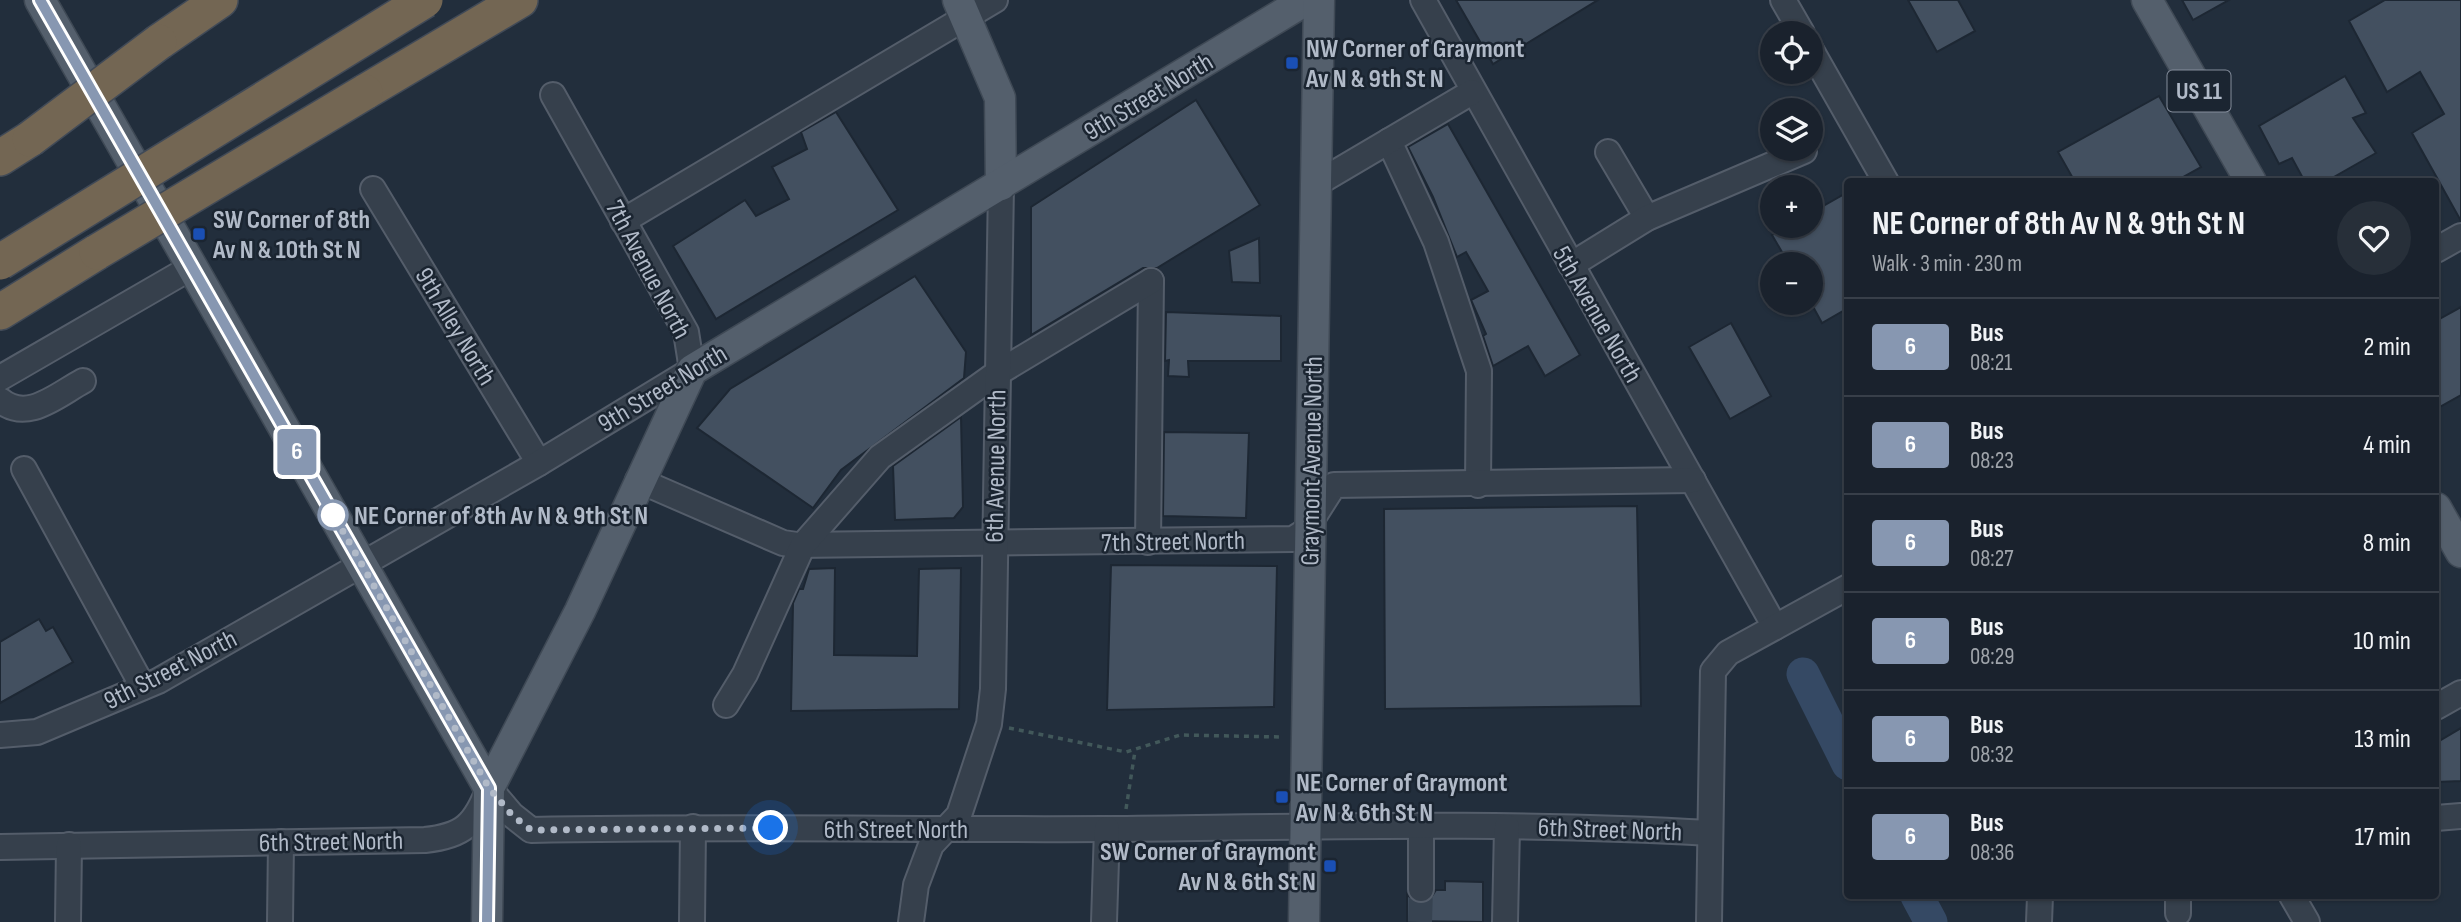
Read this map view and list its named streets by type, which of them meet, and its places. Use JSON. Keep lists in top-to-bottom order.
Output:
{
  "streets": {
    "main road": [
      "US 11",
      "9th Street North",
      "7th Avenue North",
      "Graymont Avenue North",
      "6th Avenue North"
    ],
    "street": [
      "5th Avenue North",
      "9th Alley North",
      "7th Street North",
      "6th Street North"
    ]
  },
  "crossings": [
    ["9th Street North", "7th Avenue North"],
    ["9th Street North", "9th Alley North"],
    ["9th Street North", "6th Avenue North"],
    ["7th Avenue North", "7th Street North"],
    ["7th Avenue North", "6th Street North"],
    ["5th Avenue North", "7th Street North"],
    ["Graymont Avenue North", "7th Street North"],
    ["Graymont Avenue North", "6th Street North"],
    ["6th Avenue North", "7th Street North"],
    ["6th Avenue North", "6th Street North"]
  ],
  "places": {
    "transit": [
      "NW Corner of Graymont Av N & 9th St N",
      "SW Corner of 8th Av N & 10th St N",
      "NE Corner of Graymont Av N & 6th St N",
      "SW Corner of Graymont Av N & 6th St N"
    ],
    "other": ["NE Corner of 8th Av N & 9th St N"]
  },
  "lines": ["bus line 6"],
  "page": {
    "on_map": "6",
    "map_buttons": ["+", "−"],
    "heading": ["NE Corner of 8th Av N & 9th St N", "Walk · 3 min · 230 m"],
    "list": [
      {
        "mark": "6",
        "name": "Bus",
        "note": "08:21",
        "value": "2 min"
      },
      {
        "mark": "6",
        "name": "Bus",
        "note": "08:23",
        "value": "4 min"
      },
      {
        "mark": "6",
        "name": "Bus",
        "note": "08:27",
        "value": "8 min"
      },
      {
        "mark": "6",
        "name": "Bus",
        "note": "08:29",
        "value": "10 min"
      },
      {
        "mark": "6",
        "name": "Bus",
        "note": "08:32",
        "value": "13 min"
      },
      {
        "mark": "6",
        "name": "Bus",
        "note": "08:36",
        "value": "17 min"
      }
    ]
  }
}
